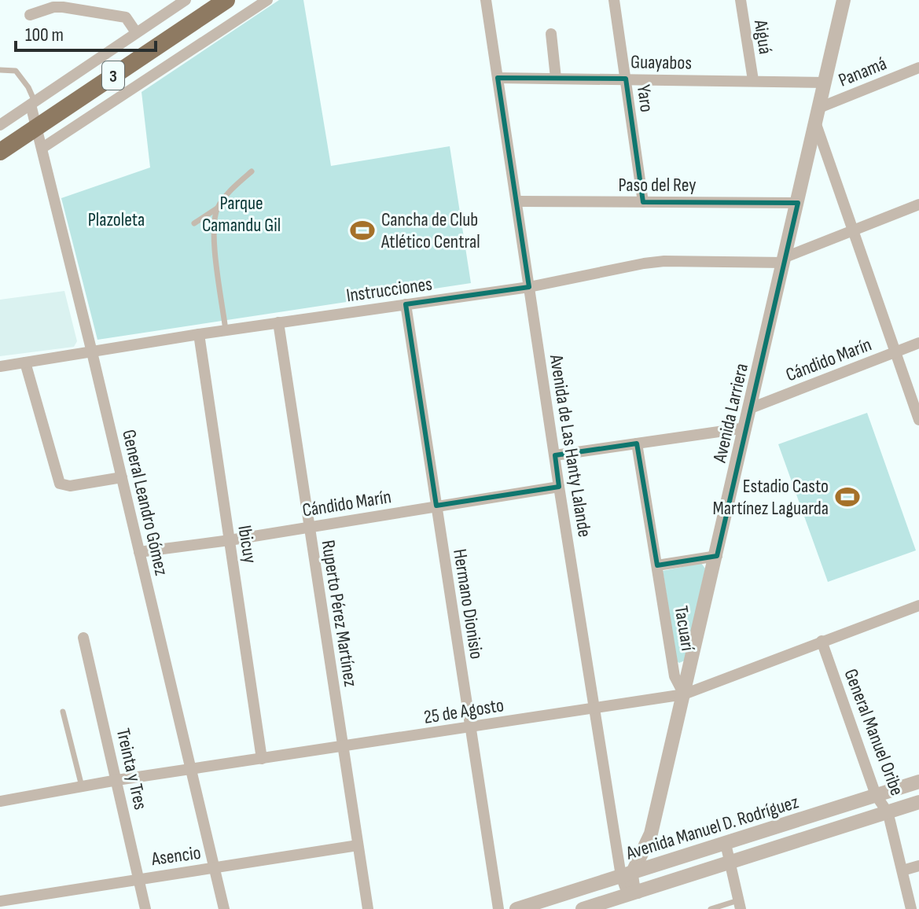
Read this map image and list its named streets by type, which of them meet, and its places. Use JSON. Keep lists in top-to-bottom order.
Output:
{
  "streets": {
    "highway": ["3"],
    "street": [
      "Aiguá",
      "Guayabos",
      "Panamá",
      "Yaro",
      "Paso del Rey",
      "Instrucciones",
      "Cándido Marín",
      "Avenida Larriera",
      "Avenida de Las Hanty Lalande",
      "General Leandro Gómez",
      "Ibicuy",
      "Hermano Dionisio",
      "Ruperto Pérez Martínez",
      "Tacuarí",
      "25 de Agosto",
      "General Manuel Oribe",
      "Treinta y Tres",
      "Avenida Manuel D. Rodríguez",
      "Asencio"
    ]
  },
  "crossings": [
    ["Aiguá", "Guayabos"],
    ["Guayabos", "Yaro"],
    ["Guayabos", "Avenida Larriera"],
    ["Guayabos", "Avenida de Las Hanty Lalande"],
    ["Panamá", "Avenida Larriera"],
    ["3", "General Leandro Gómez"],
    ["Yaro", "Paso del Rey"],
    ["Paso del Rey", "Avenida Larriera"],
    ["Paso del Rey", "Avenida de Las Hanty Lalande"],
    ["Instrucciones", "Avenida Larriera"],
    ["Instrucciones", "Avenida de Las Hanty Lalande"],
    ["Instrucciones", "General Leandro Gómez"],
    ["Instrucciones", "Ibicuy"],
    ["Instrucciones", "Hermano Dionisio"],
    ["Instrucciones", "Ruperto Pérez Martínez"],
    ["Cándido Marín", "Avenida Larriera"],
    ["Cándido Marín", "Avenida de Las Hanty Lalande"],
    ["Cándido Marín", "General Leandro Gómez"],
    ["Cándido Marín", "Ibicuy"],
    ["Cándido Marín", "Hermano Dionisio"],
    ["Cándido Marín", "Ruperto Pérez Martínez"],
    ["Avenida Larriera", "Avenida de Las Hanty Lalande"],
    ["Avenida Larriera", "Tacuarí"],
    ["Avenida Larriera", "25 de Agosto"],
    ["Avenida Larriera", "Avenida Manuel D. Rodríguez"],
    ["Avenida de Las Hanty Lalande", "25 de Agosto"],
    ["Avenida de Las Hanty Lalande", "Avenida Manuel D. Rodríguez"],
    ["General Leandro Gómez", "25 de Agosto"],
    ["General Leandro Gómez", "Asencio"],
    ["Ibicuy", "25 de Agosto"],
    ["Hermano Dionisio", "25 de Agosto"],
    ["Ruperto Pérez Martínez", "25 de Agosto"],
    ["Ruperto Pérez Martínez", "Asencio"],
    ["Tacuarí", "25 de Agosto"],
    ["25 de Agosto", "General Manuel Oribe"],
    ["25 de Agosto", "Treinta y Tres"],
    ["General Manuel Oribe", "Avenida Manuel D. Rodríguez"],
    ["Treinta y Tres", "Asencio"]
  ],
  "parks": ["Parque Camandu Gil", "Plazoleta"],
  "places": {
    "sports": ["Cancha de Club Atlético Central", "Estadio Casto Martínez Laguarda"]
  },
  "scale_bar": "100 m"
}
